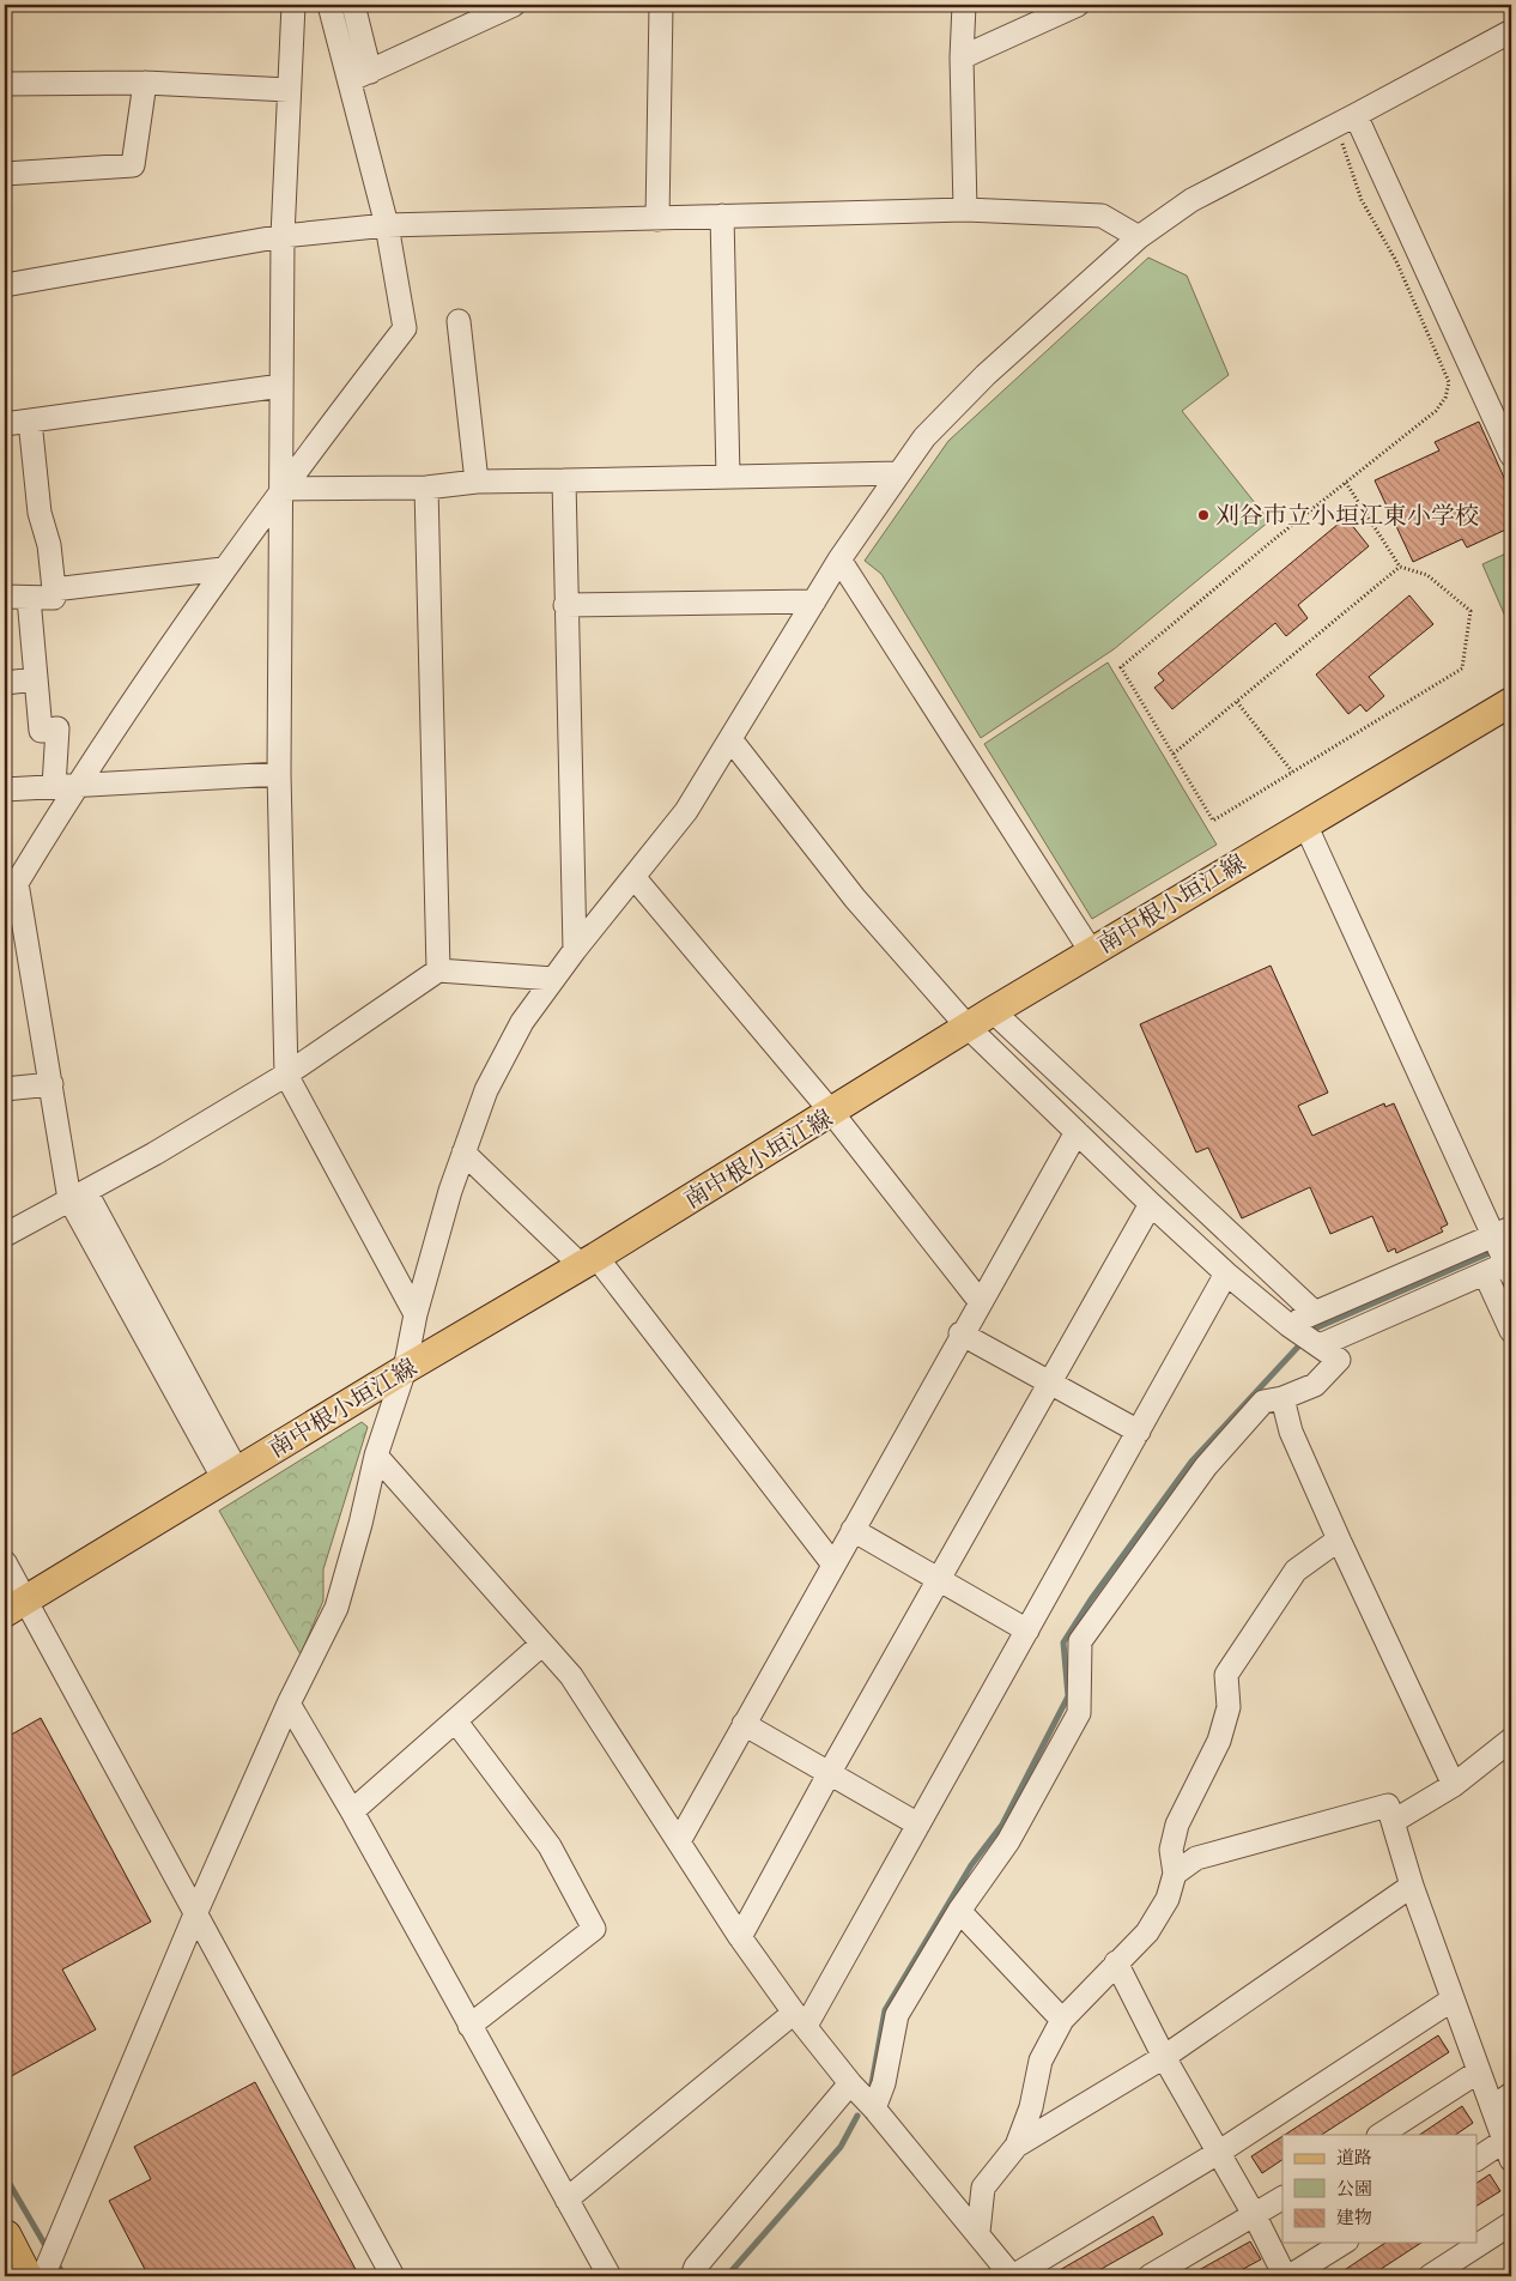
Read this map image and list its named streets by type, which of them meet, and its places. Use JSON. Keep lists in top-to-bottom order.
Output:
{
  "streets": {
    "main road": ["南中根小垣江線"]
  },
  "places": ["刈谷市立小垣江東小学校"],
  "legend": ["道路", "公園", "建物"]
}
